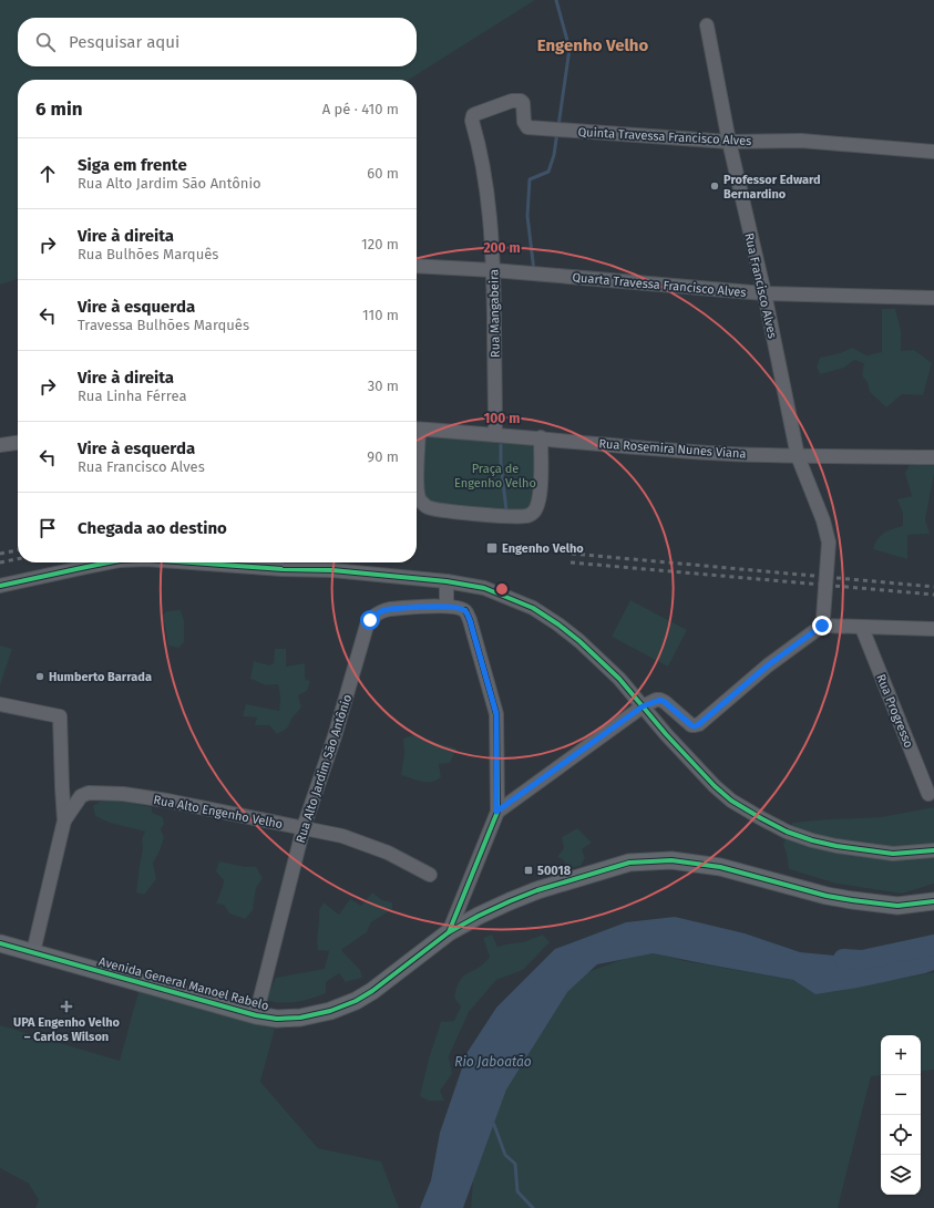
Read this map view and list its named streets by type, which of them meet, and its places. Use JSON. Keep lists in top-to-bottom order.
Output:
{
  "streets": {
    "main road": ["Avenida General Manoel Rabelo"],
    "street": [
      "Quinta Travessa Francisco Alves",
      "Quarta Travessa Francisco Alves",
      "Rua Francisco Alves",
      "Rua Mangabeira",
      "Rua Rosemira Nunes Viana",
      "Rua Progresso",
      "Rua Alto Jardim São Antônio",
      "Rua Alto Engenho Velho"
    ]
  },
  "crossings": [
    ["Quinta Travessa Francisco Alves", "Rua Francisco Alves"],
    ["Quinta Travessa Francisco Alves", "Rua Mangabeira"],
    ["Quarta Travessa Francisco Alves", "Rua Francisco Alves"],
    ["Quarta Travessa Francisco Alves", "Rua Mangabeira"],
    ["Rua Francisco Alves", "Rua Rosemira Nunes Viana"],
    ["Rua Mangabeira", "Rua Rosemira Nunes Viana"],
    ["Rua Alto Jardim São Antônio", "Rua Alto Engenho Velho"],
    ["Rua Alto Jardim São Antônio", "Avenida General Manoel Rabelo"]
  ],
  "districts": ["Engenho Velho"],
  "water": ["Rio Jaboatão"],
  "parks": ["Praça de Engenho Velho"],
  "places": {
    "other": ["Professor Edward Bernardino", "Humberto Barrada"],
    "transit": ["Engenho Velho", "50018"],
    "health": ["UPA Engenho Velho – Carlos Wilson"]
  },
  "page": {
    "search": "Pesquisar aqui",
    "heading": ["6 min", "A pé · 410 m"],
    "list": [
      ["Siga em frente", "Rua Alto Jardim São Antônio", "60 m"],
      ["Vire à direita", "Rua Bulhões Marquês", "120 m"],
      ["Vire à esquerda", "Travessa Bulhões Marquês", "110 m"],
      ["Vire à direita", "Rua Linha Férrea", "30 m"],
      ["Vire à esquerda", "Rua Francisco Alves", "90 m"],
      "Chegada ao destino"
    ],
    "map_buttons": ["+", "−"]
  },
  "rings": ["200 m", "100 m"]
}
